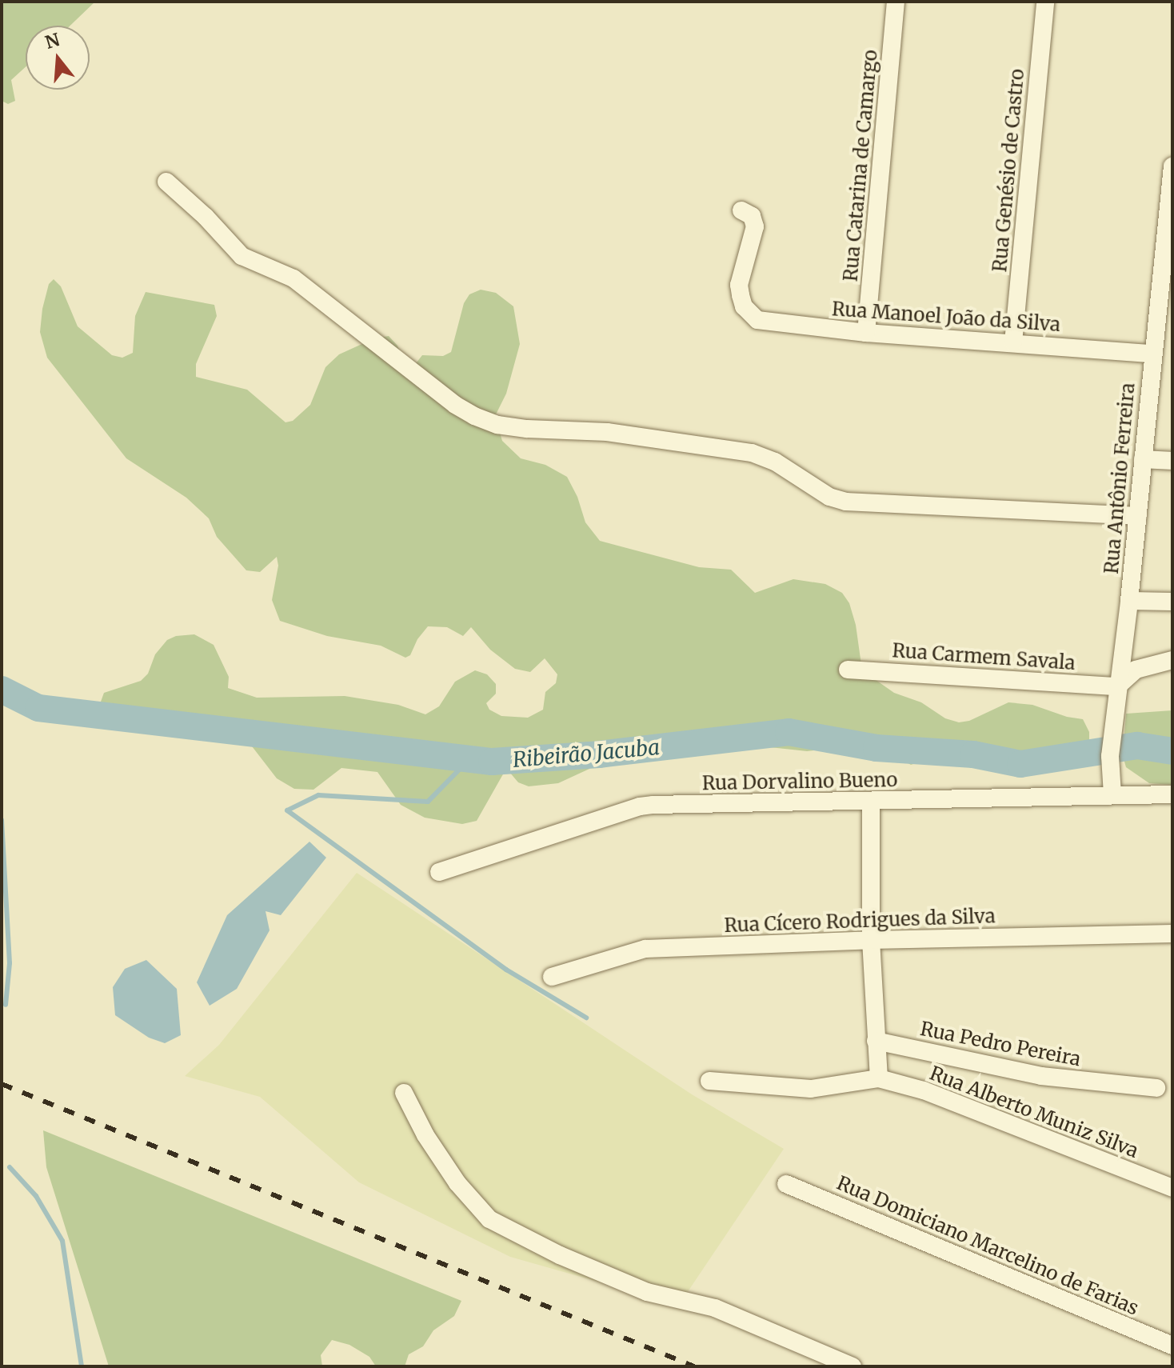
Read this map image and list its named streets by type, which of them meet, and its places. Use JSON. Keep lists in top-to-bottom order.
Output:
{
  "streets": {
    "street": [
      "Rua Catarina de Camargo",
      "Rua Genésio de Castro",
      "Rua Manoel João da Silva",
      "Rua Antônio Ferreira",
      "Rua Carmem Savala",
      "Rua Dorvalino Bueno",
      "Rua Cícero Rodrigues da Silva",
      "Rua Pedro Pereira",
      "Rua Alberto Muniz Silva",
      "Rua Domiciano Marcelino de Farias"
    ]
  },
  "crossings": [
    ["Rua Catarina de Camargo", "Rua Manoel João da Silva"],
    ["Rua Genésio de Castro", "Rua Manoel João da Silva"],
    ["Rua Manoel João da Silva", "Rua Antônio Ferreira"],
    ["Rua Antônio Ferreira", "Rua Carmem Savala"],
    ["Rua Antônio Ferreira", "Rua Dorvalino Bueno"]
  ],
  "water": ["Ribeirão Jacuba"],
  "north": "top"
}
